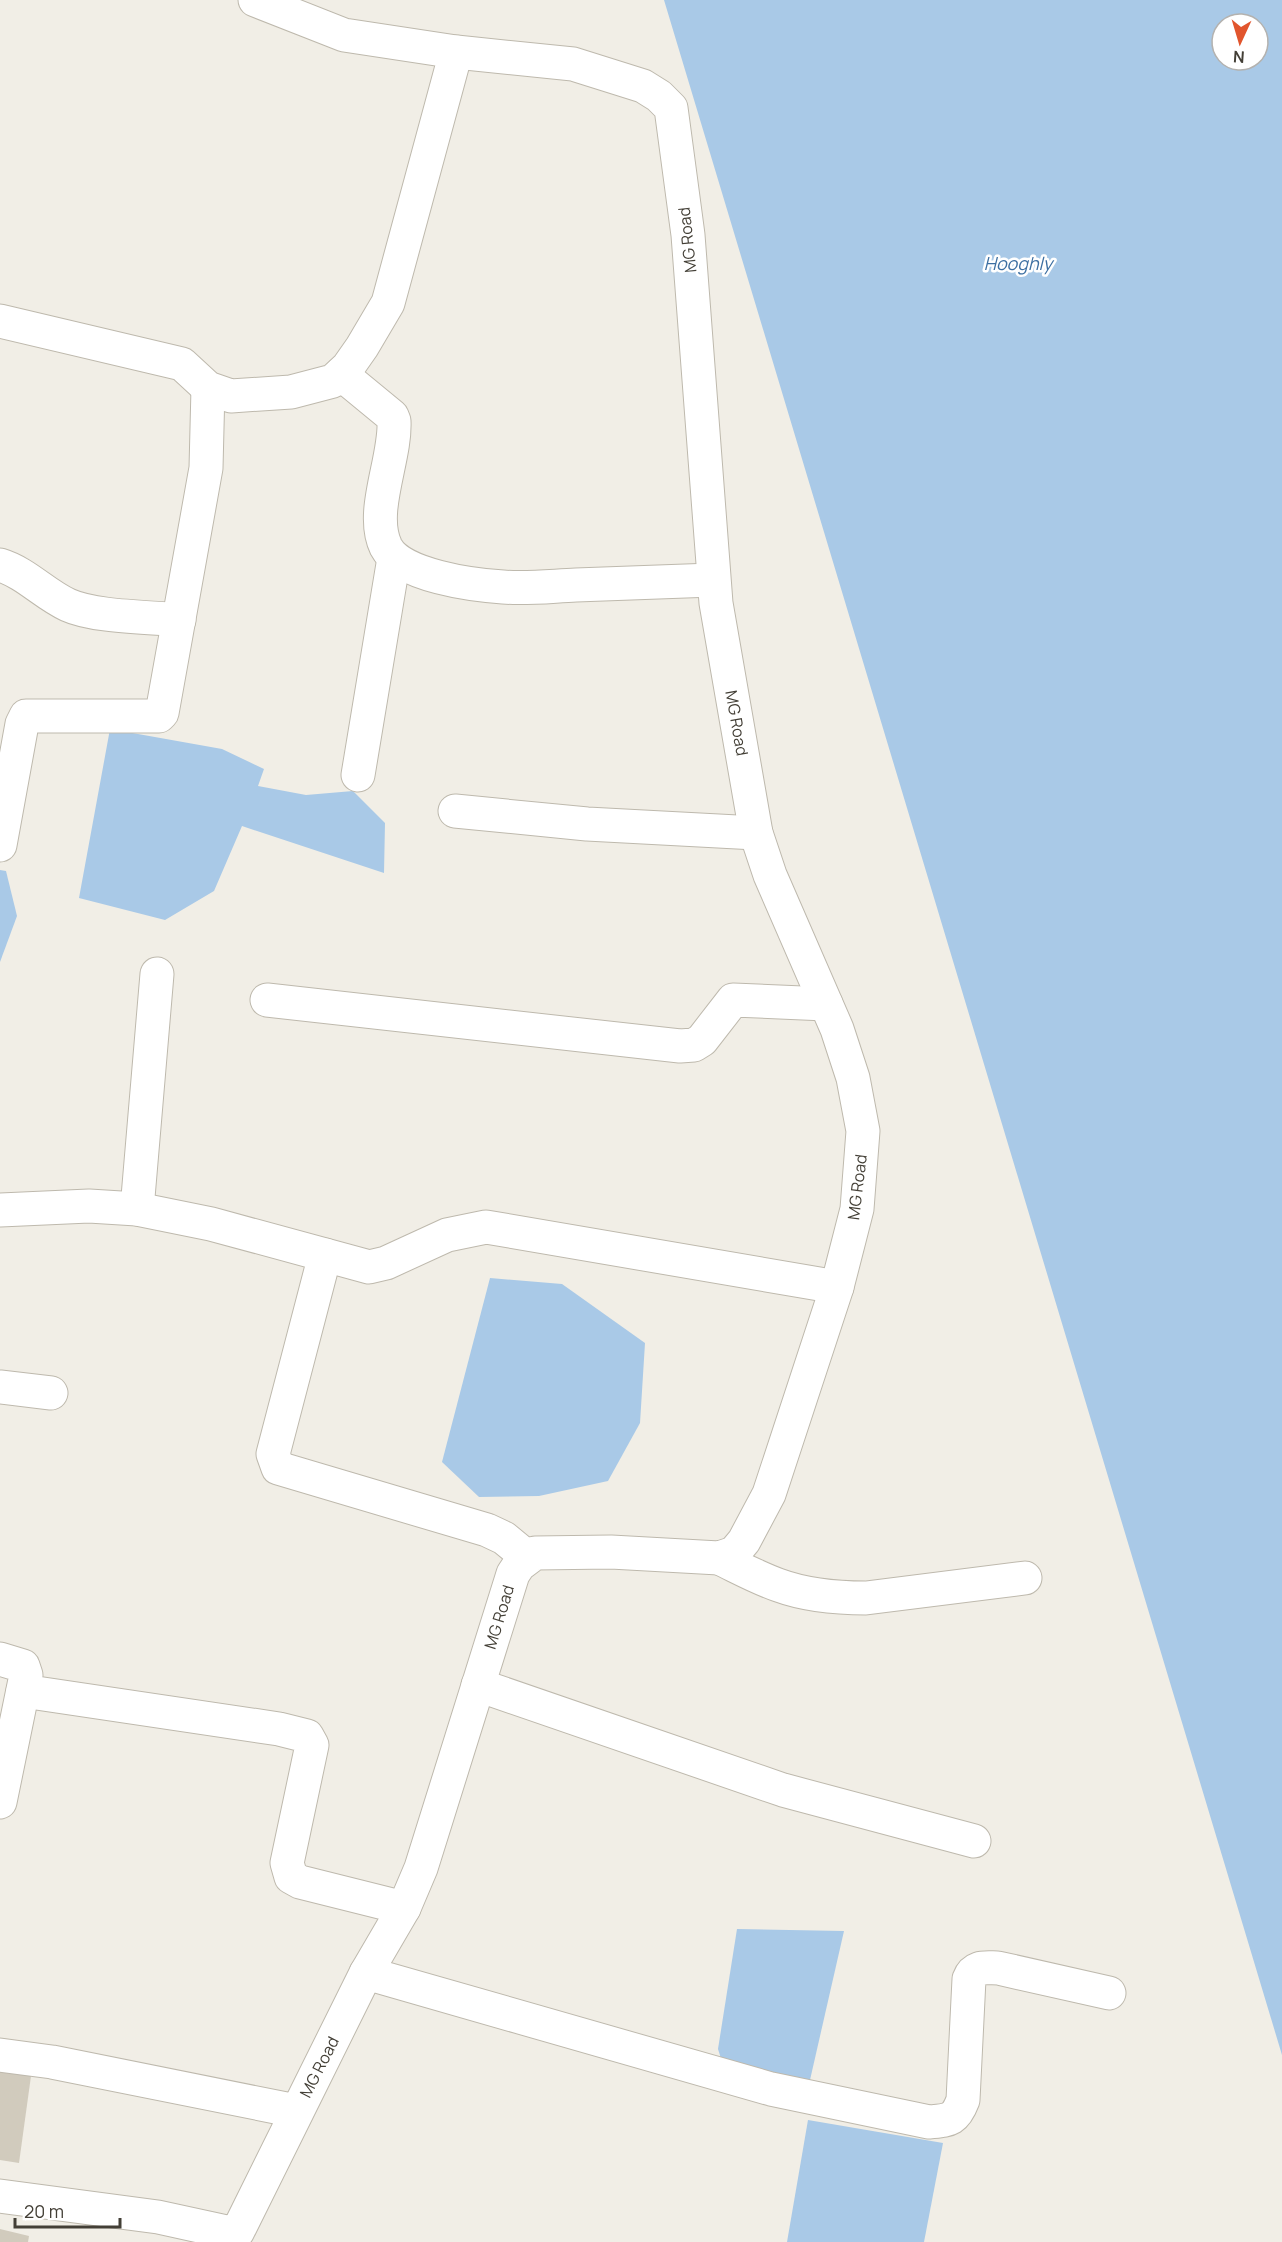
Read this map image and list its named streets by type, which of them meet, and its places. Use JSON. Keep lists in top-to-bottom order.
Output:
{
  "streets": {
    "street": ["MG Road"]
  },
  "water": ["Hooghly"],
  "scale_bar": "20 m",
  "north": "bottom"
}
